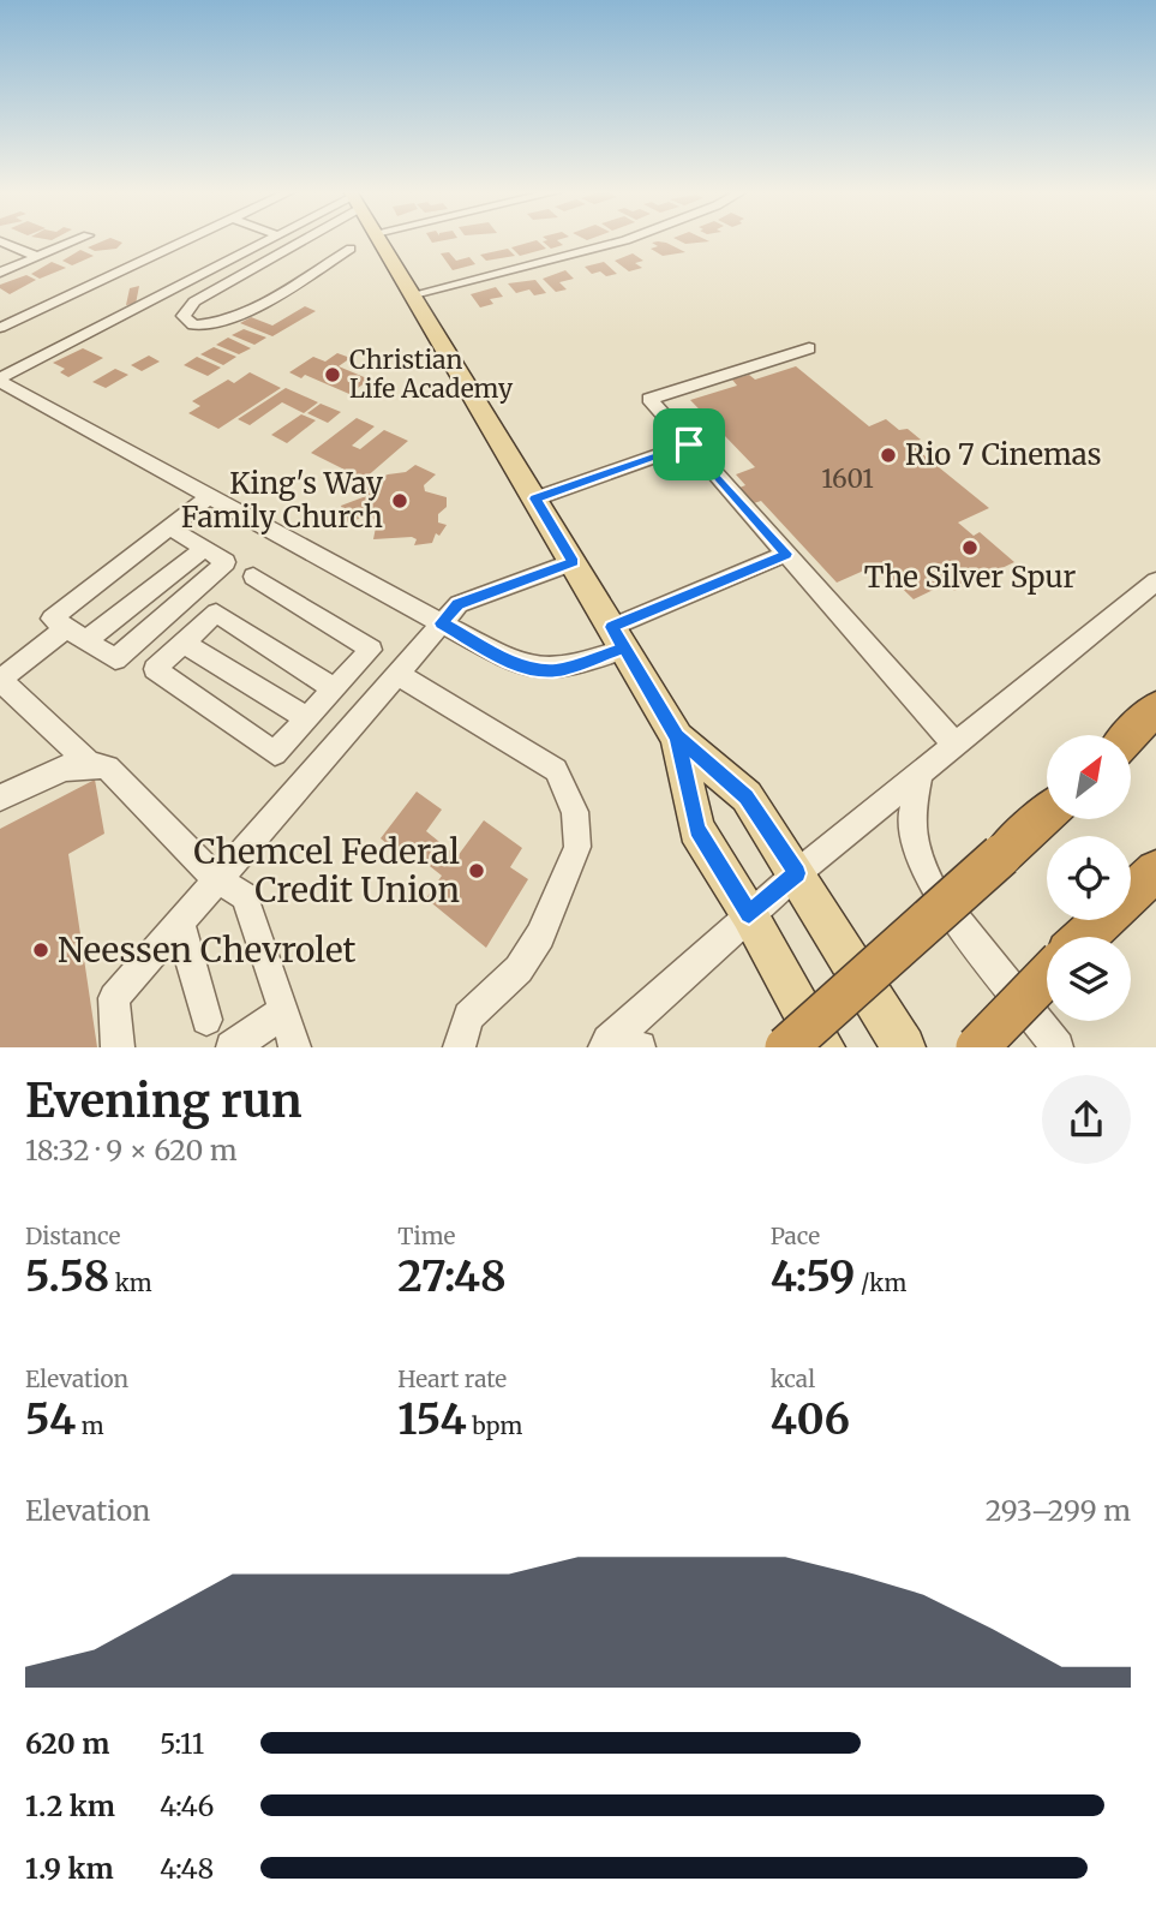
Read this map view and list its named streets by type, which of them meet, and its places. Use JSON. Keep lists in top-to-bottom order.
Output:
{
  "places": [
    "Christian Life Academy",
    "Rio 7 Cinemas",
    "King's Way Family Church",
    "The Silver Spur",
    "Chemcel Federal Credit Union",
    "Neessen Chevrolet"
  ],
  "house_numbers": ["1601"],
  "north": "top right",
  "page": {
    "heading": ["Evening run", "18:32 · 9 × 620 m"],
    "stats": [
      ["Distance", "5.58 km"],
      ["Time", "27:48"],
      ["Pace", "4:59 /km"],
      ["Elevation", "54 m"],
      ["Heart rate", "154 bpm"],
      ["kcal", "406"]
    ],
    "chart": ["Elevation", "293–299 m"],
    "list": [
      {
        "name": "620 m",
        "note": "5:11"
      },
      {
        "name": "1.2 km",
        "note": "4:46"
      },
      {
        "name": "1.9 km",
        "note": "4:48"
      }
    ]
  }
}
